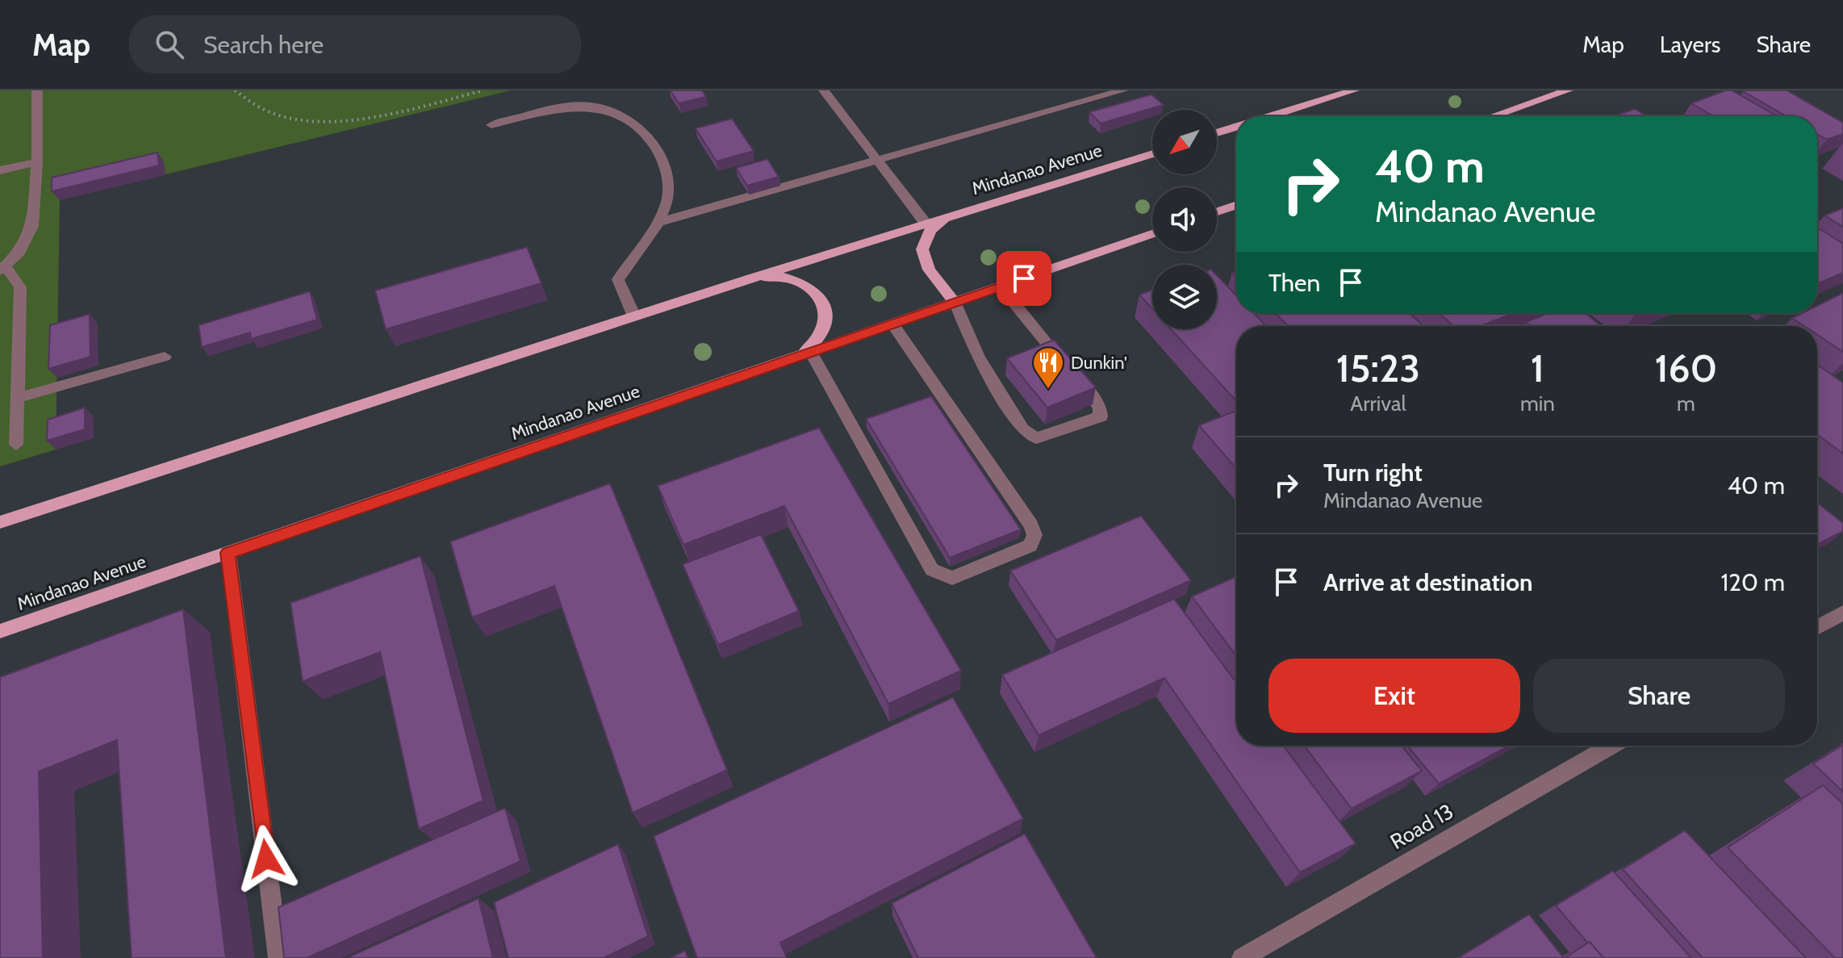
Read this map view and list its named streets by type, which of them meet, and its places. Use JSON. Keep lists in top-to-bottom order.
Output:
{
  "streets": {
    "main road": ["Mindanao Avenue"],
    "street": ["Road 13"]
  },
  "places": {
    "restaurant": ["Dunkin'"]
  },
  "north": "bottom left",
  "page": {
    "header": "Map",
    "search": "Search here",
    "nav": ["Map", "Layers", "Share"],
    "turn": ["40 m", "Mindanao Avenue"],
    "then": "Then",
    "eta": [
      "15:23",
      "Arrival",
      "1",
      "min",
      "160",
      "m"
    ],
    "list": [
      {
        "name": "Turn right",
        "note": "Mindanao Avenue",
        "value": "40 m"
      },
      {
        "name": "Arrive at destination",
        "value": "120 m"
      }
    ],
    "buttons": ["Exit", "Share"]
  }
}
